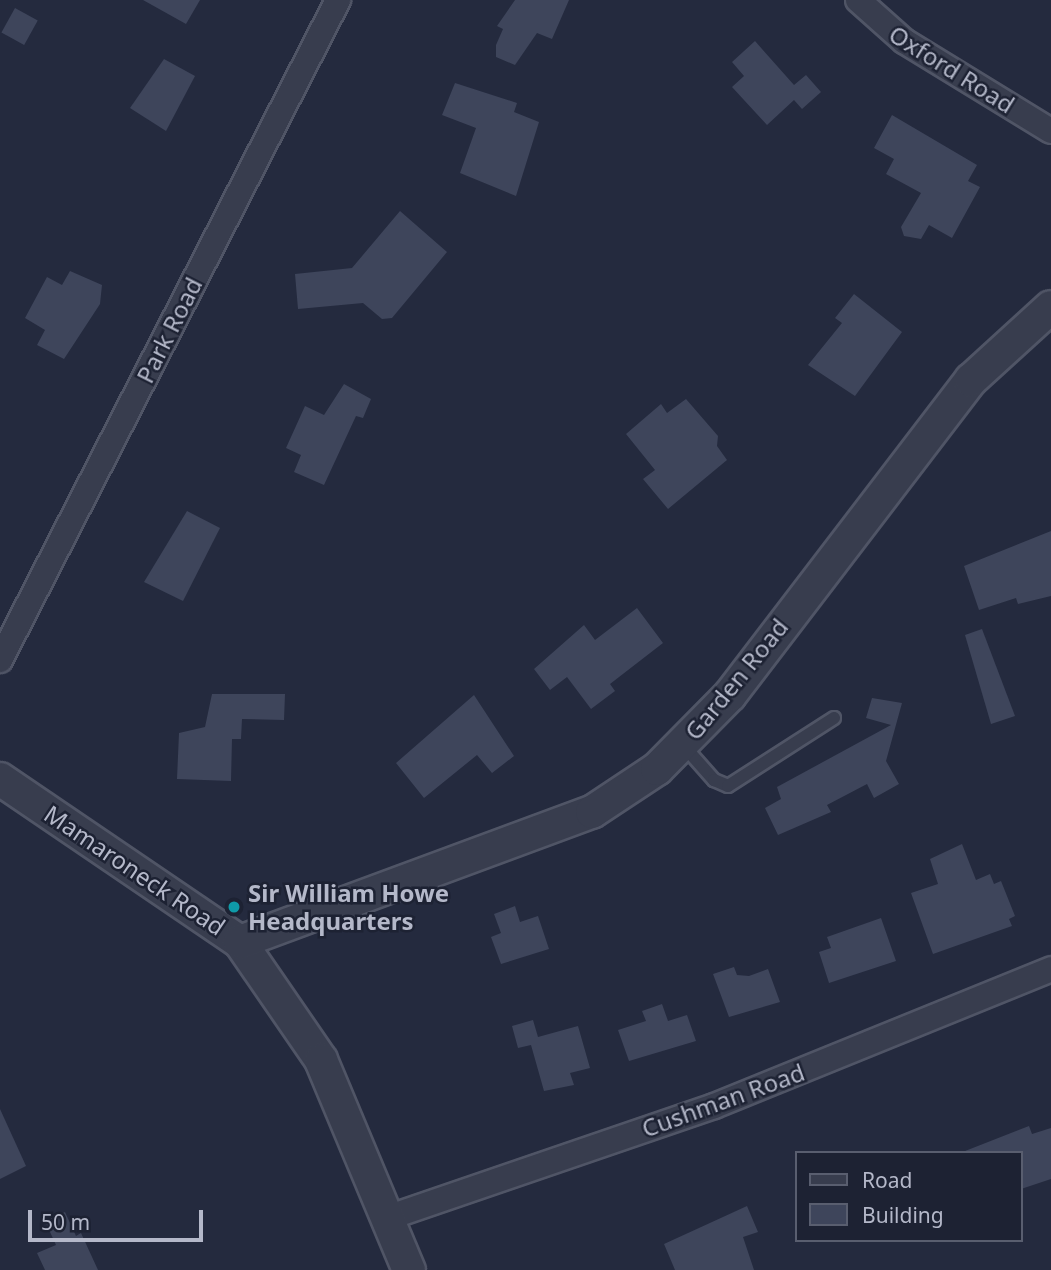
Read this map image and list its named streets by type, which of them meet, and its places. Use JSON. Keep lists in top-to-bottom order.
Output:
{
  "streets": {
    "street": [
      "Oxford Road",
      "Park Road",
      "Garden Road",
      "Mamaroneck Road",
      "Cushman Road"
    ]
  },
  "crossings": [
    ["Garden Road", "Mamaroneck Road"],
    ["Mamaroneck Road", "Cushman Road"]
  ],
  "places": ["Sir William Howe Headquarters"],
  "legend": ["Road", "Building"],
  "scale_bar": "50 m"
}
